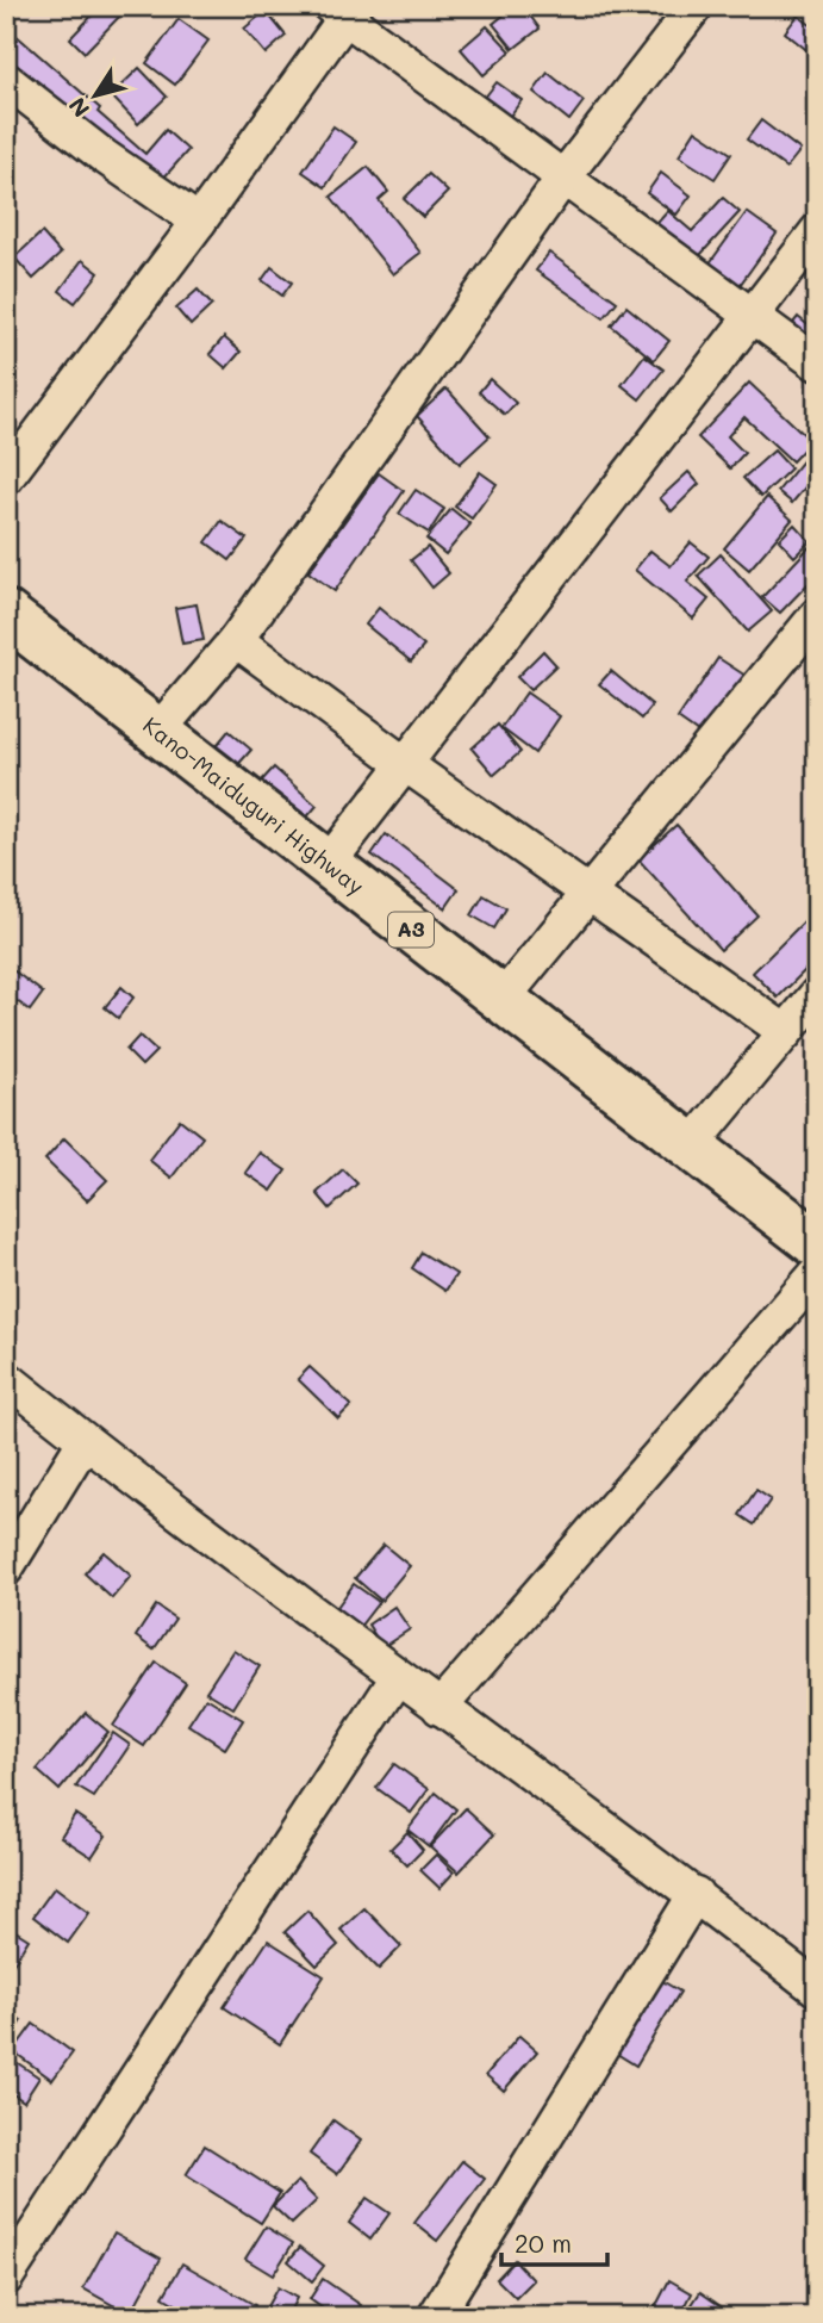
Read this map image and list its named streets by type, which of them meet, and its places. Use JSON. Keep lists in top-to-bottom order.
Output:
{
  "streets": {
    "highway": ["Kano-Maiduguri Highway", "A3"]
  },
  "scale_bar": "20 m",
  "north": "bottom left"
}
